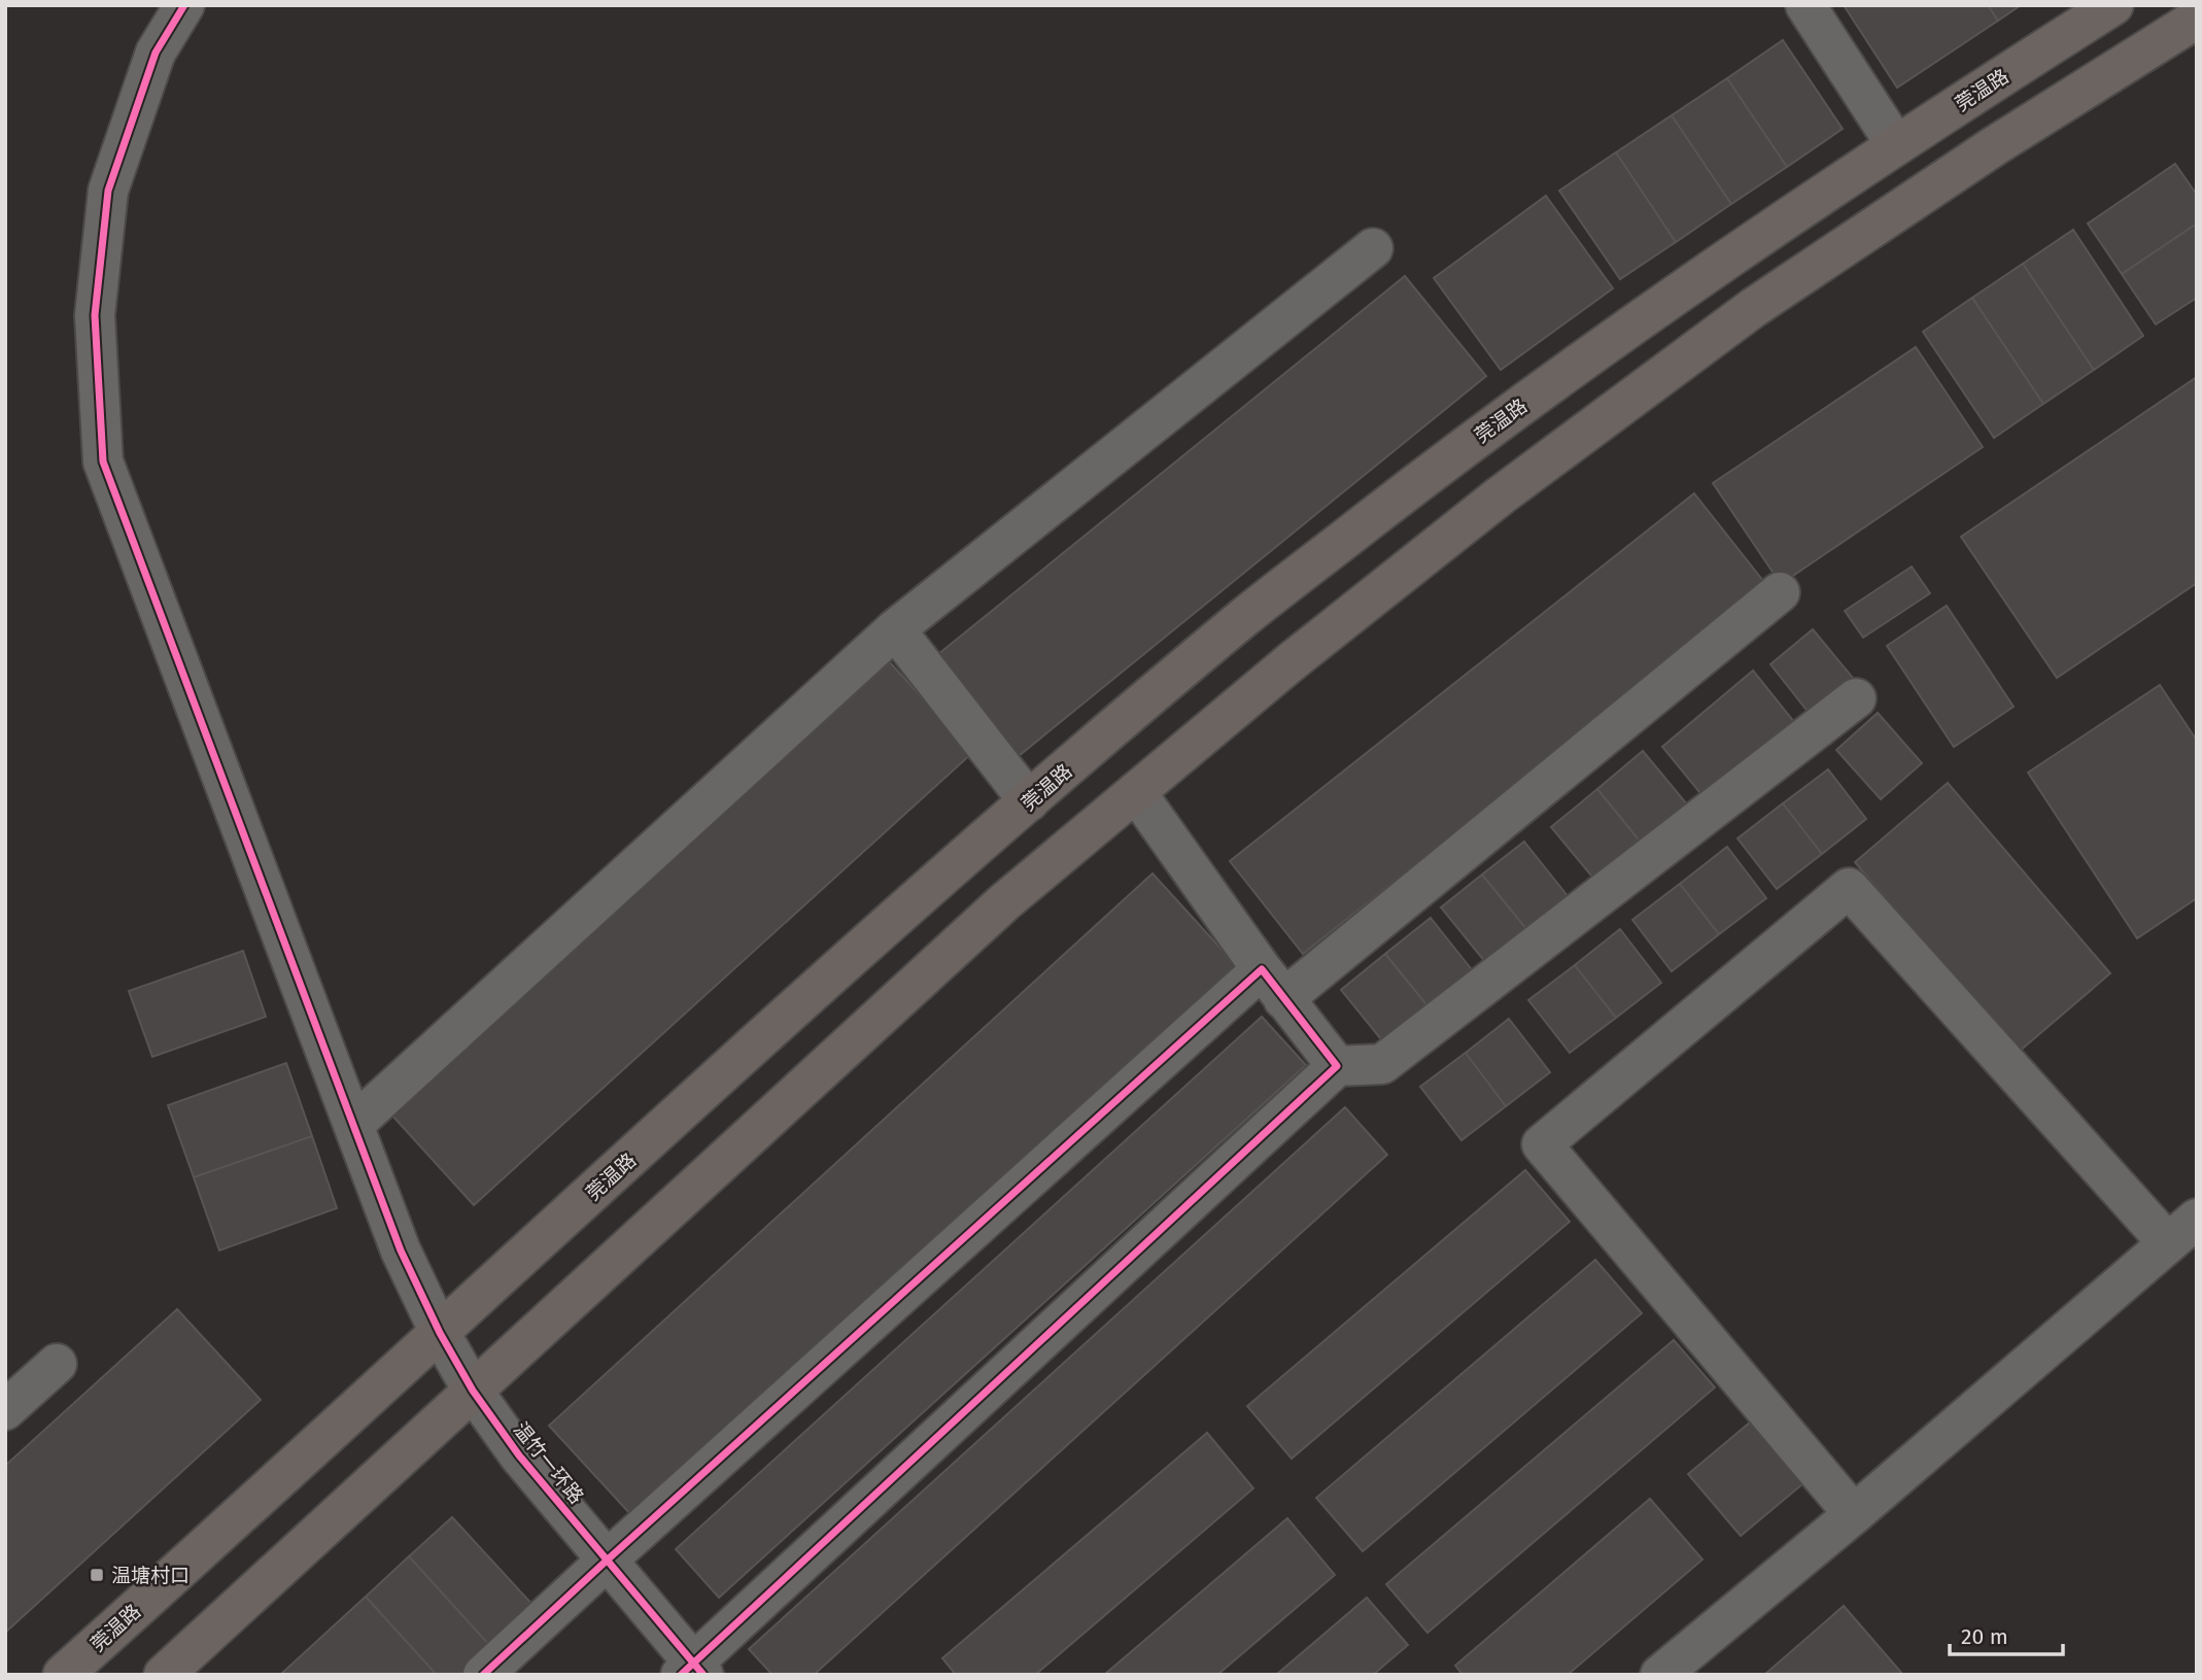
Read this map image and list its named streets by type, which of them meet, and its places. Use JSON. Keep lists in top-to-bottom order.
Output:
{
  "streets": {
    "main road": ["莞温路"],
    "street": ["温竹一环路"]
  },
  "crossings": [
    ["莞温路", "温竹一环路"]
  ],
  "places": {
    "transit": ["温塘村口"]
  },
  "scale_bar": "20 m"
}
